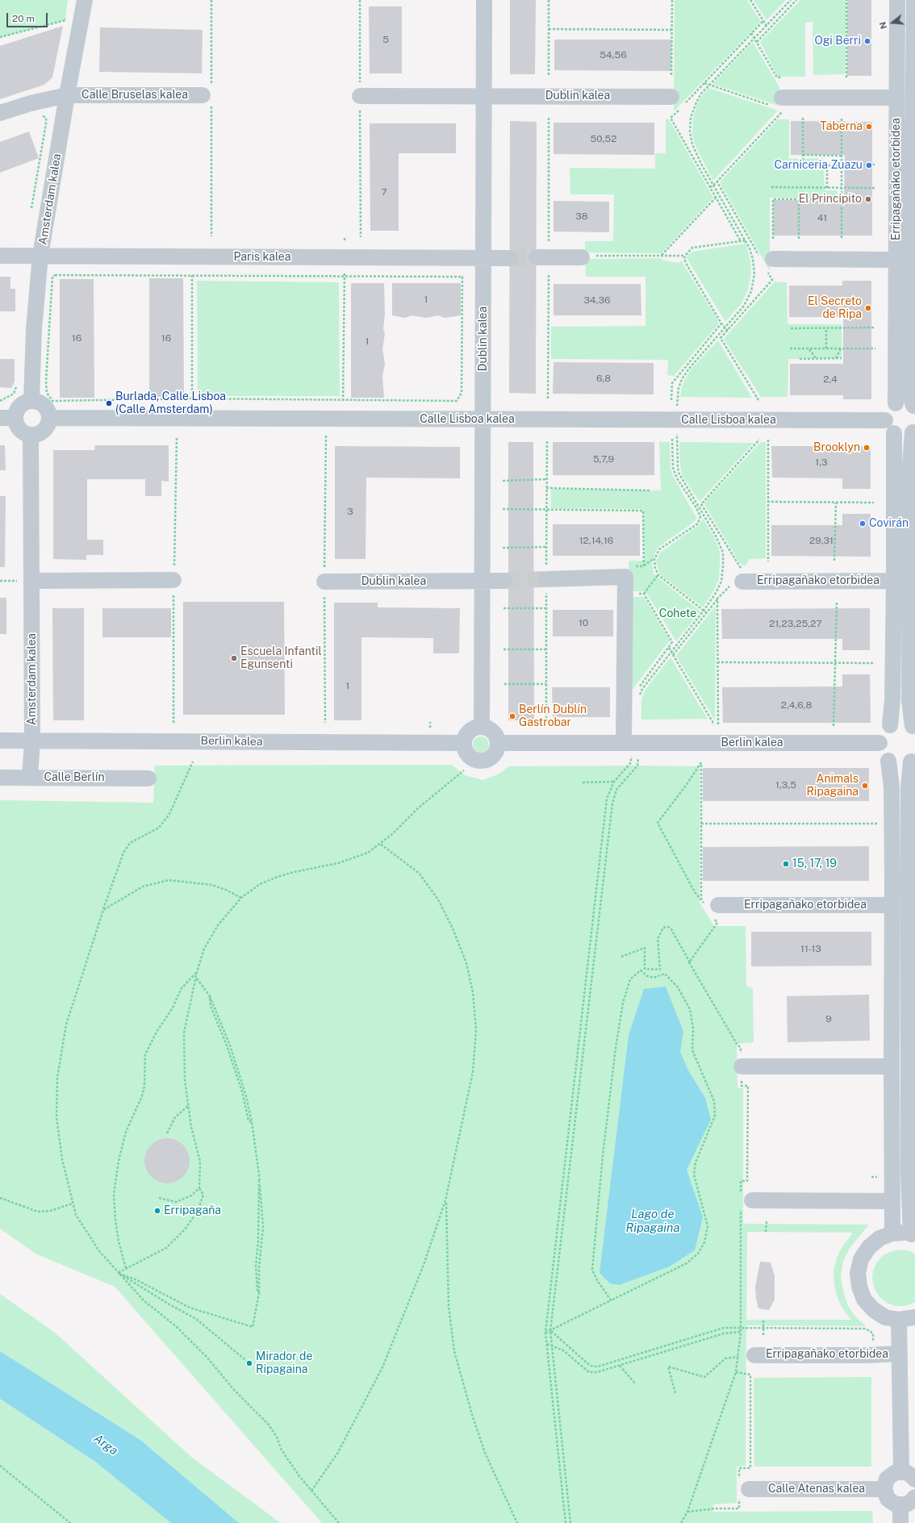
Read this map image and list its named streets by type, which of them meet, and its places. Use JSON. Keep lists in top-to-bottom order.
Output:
{
  "streets": {
    "street": [
      "Calle Bruselas kalea",
      "Dublin kalea",
      "Erripagañako etorbidea",
      "Amsterdam kalea",
      "Paris kalea",
      "Calle Lisboa kalea",
      "Berlin kalea",
      "Calle Berlín",
      "Calle Atenas kalea"
    ]
  },
  "crossings": [
    ["Calle Bruselas kalea", "Amsterdam kalea"],
    ["Dublin kalea", "Paris kalea"],
    ["Dublin kalea", "Calle Lisboa kalea"],
    ["Dublin kalea", "Berlin kalea"],
    ["Erripagañako etorbidea", "Calle Lisboa kalea"],
    ["Amsterdam kalea", "Paris kalea"],
    ["Amsterdam kalea", "Calle Lisboa kalea"],
    ["Amsterdam kalea", "Berlin kalea"],
    ["Amsterdam kalea", "Calle Berlín"]
  ],
  "water": ["Lago de Ripagaina", "Arga"],
  "parks": ["Cohete"],
  "places": [
    "Ogi Berri",
    "Taberna",
    "Carniceria Zuazu",
    "El Principito",
    "El Secreto de Ripa",
    "Burlada, Calle Lisboa (Calle Amsterdam)",
    "Brooklyn",
    "Covirán",
    "Escuela Infantil Egunsenti",
    "Berlín Dublín Gastrobar",
    "Animals Ripagaina",
    "15, 17, 19",
    "Erripagaña",
    "Mirador de Ripagaina"
  ],
  "house_numbers": [
    "5",
    "54,56",
    "50,52",
    "7",
    "38",
    "41",
    "1",
    "34,36",
    "16",
    "16",
    "1",
    "6,8",
    "2,4",
    "5,7,9",
    "1,3",
    "3",
    "12,14,16",
    "29,31",
    "10",
    "21,23,25,27",
    "1",
    "2,4,6,8",
    "1,3,5",
    "11-13",
    "9"
  ],
  "scale_bar": "20 m",
  "north": "left"
}
